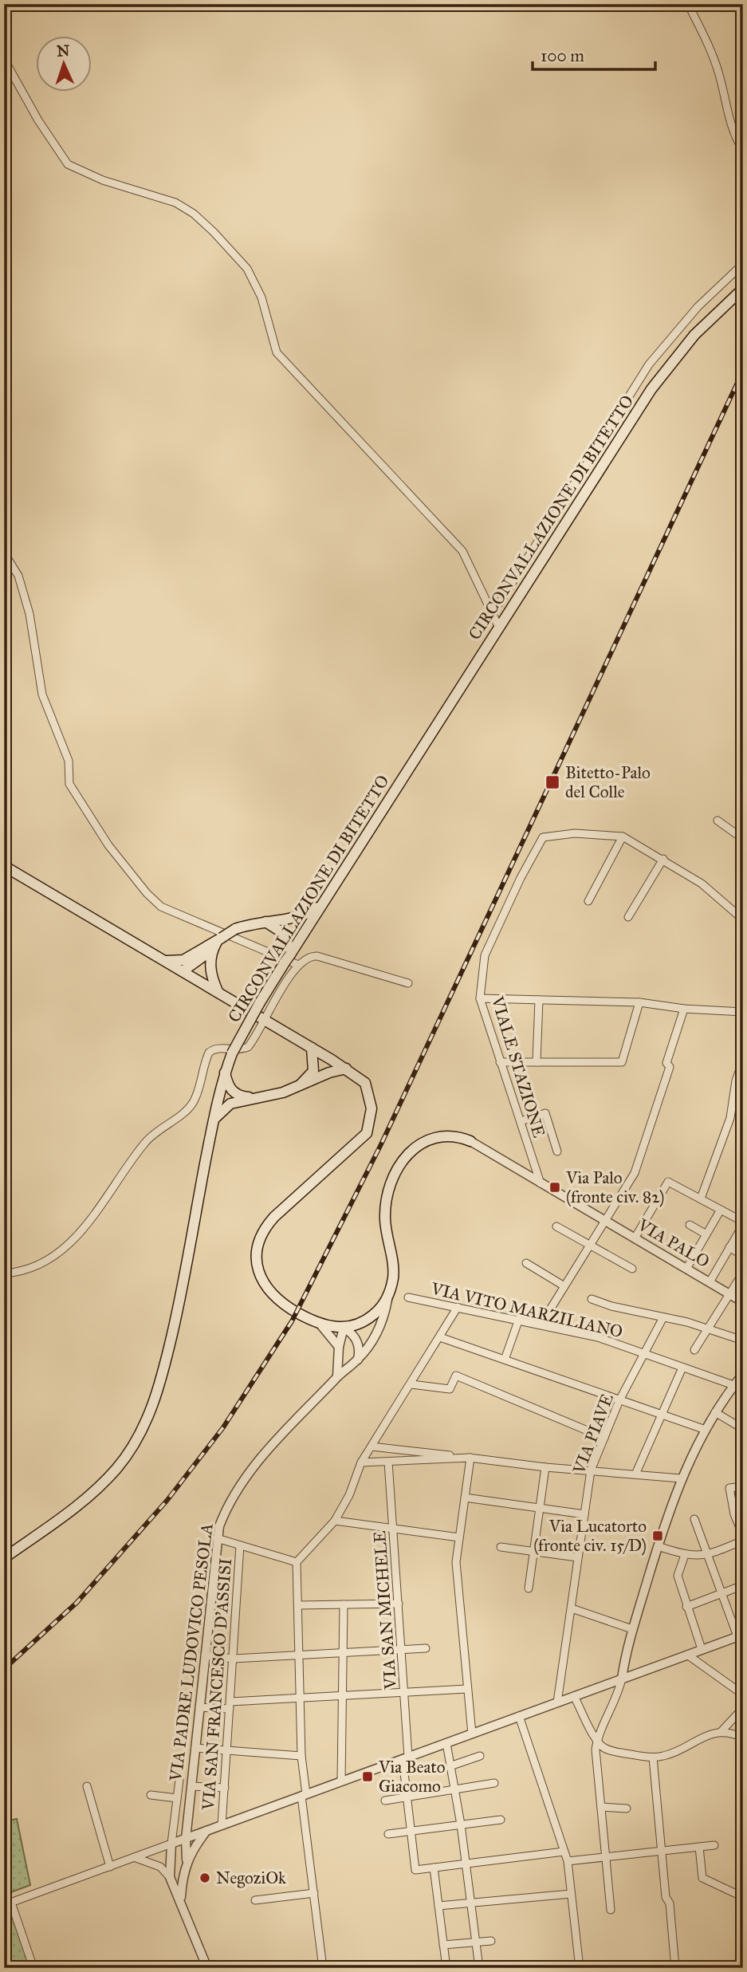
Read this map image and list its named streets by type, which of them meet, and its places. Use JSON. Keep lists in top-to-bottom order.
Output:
{
  "streets": {
    "main road": ["CIRCONVALLAZIONE DI BITETTO", "VIA PALO"],
    "street": [
      "VIALE STAZIONE",
      "VIA VITO MARZILIANO",
      "VIA PIAVE",
      "VIA SAN MICHELE",
      "VIA PADRE LUDOVICO PESOLA",
      "VIA SAN FRANCESCO D'ASSISI"
    ]
  },
  "crossings": [
    ["VIALE STAZIONE", "VIA PALO"],
    ["VIA PALO", "VIA PADRE LUDOVICO PESOLA"],
    ["VIA VITO MARZILIANO", "VIA PIAVE"]
  ],
  "places": {
    "transit": [
      "Bitetto-Palo del Colle",
      "Via Palo (fronte civ. 82)",
      "Via Lucatorto (fronte civ. 15/D)",
      "Via Beato Giacomo"
    ],
    "other": ["NegoziOk"]
  },
  "scale_bar": "100 m",
  "north": "top"
}
